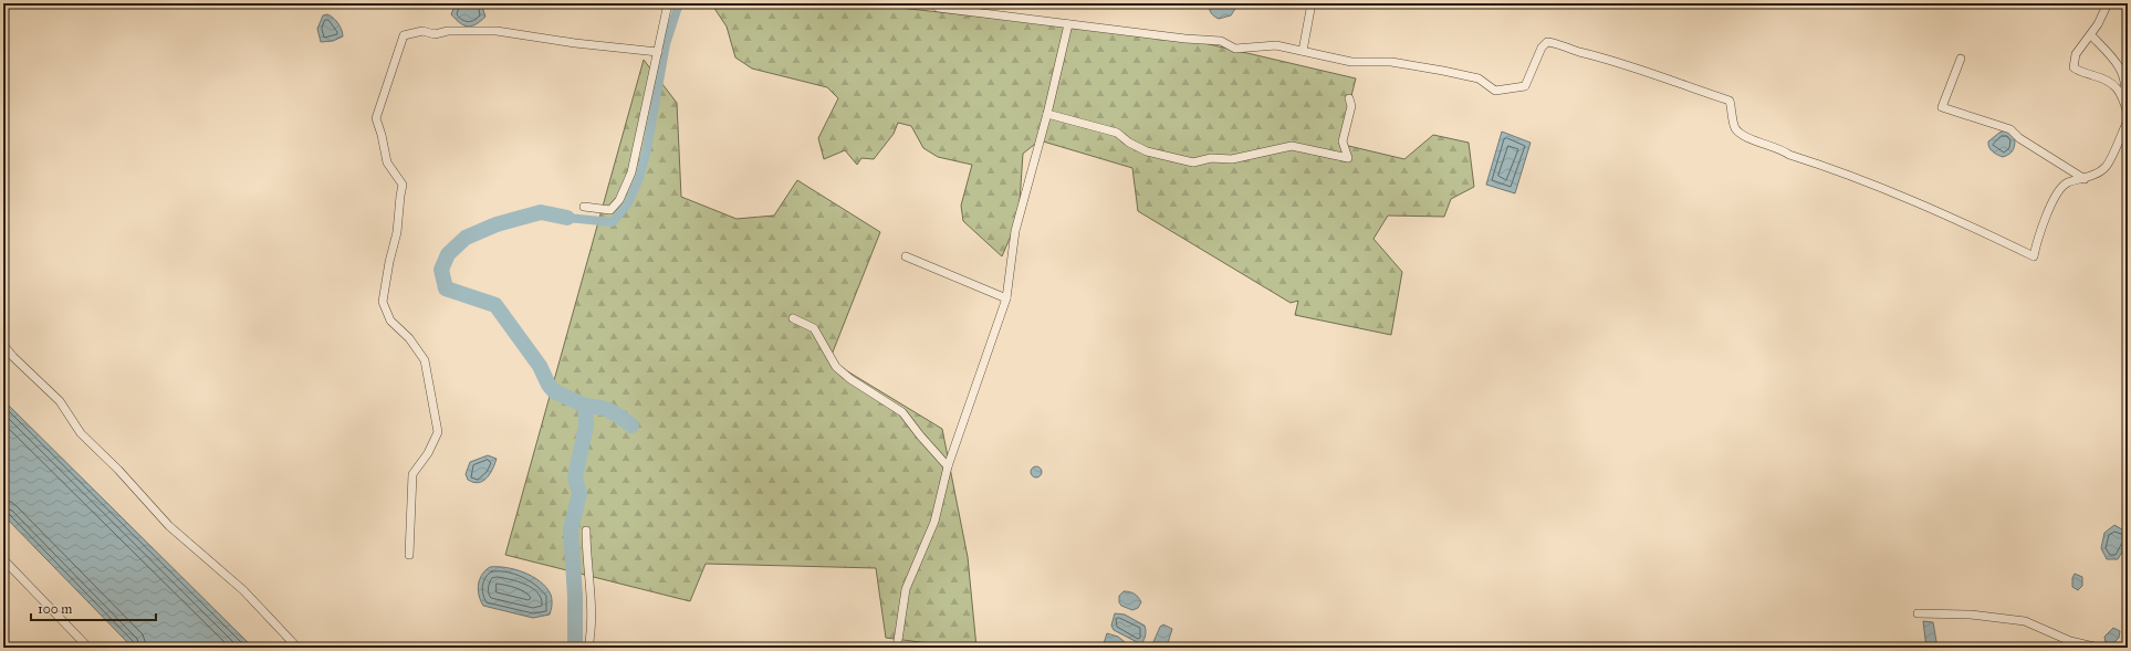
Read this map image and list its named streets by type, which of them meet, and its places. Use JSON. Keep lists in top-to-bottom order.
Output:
{
  "scale_bar": "100 m"
}
